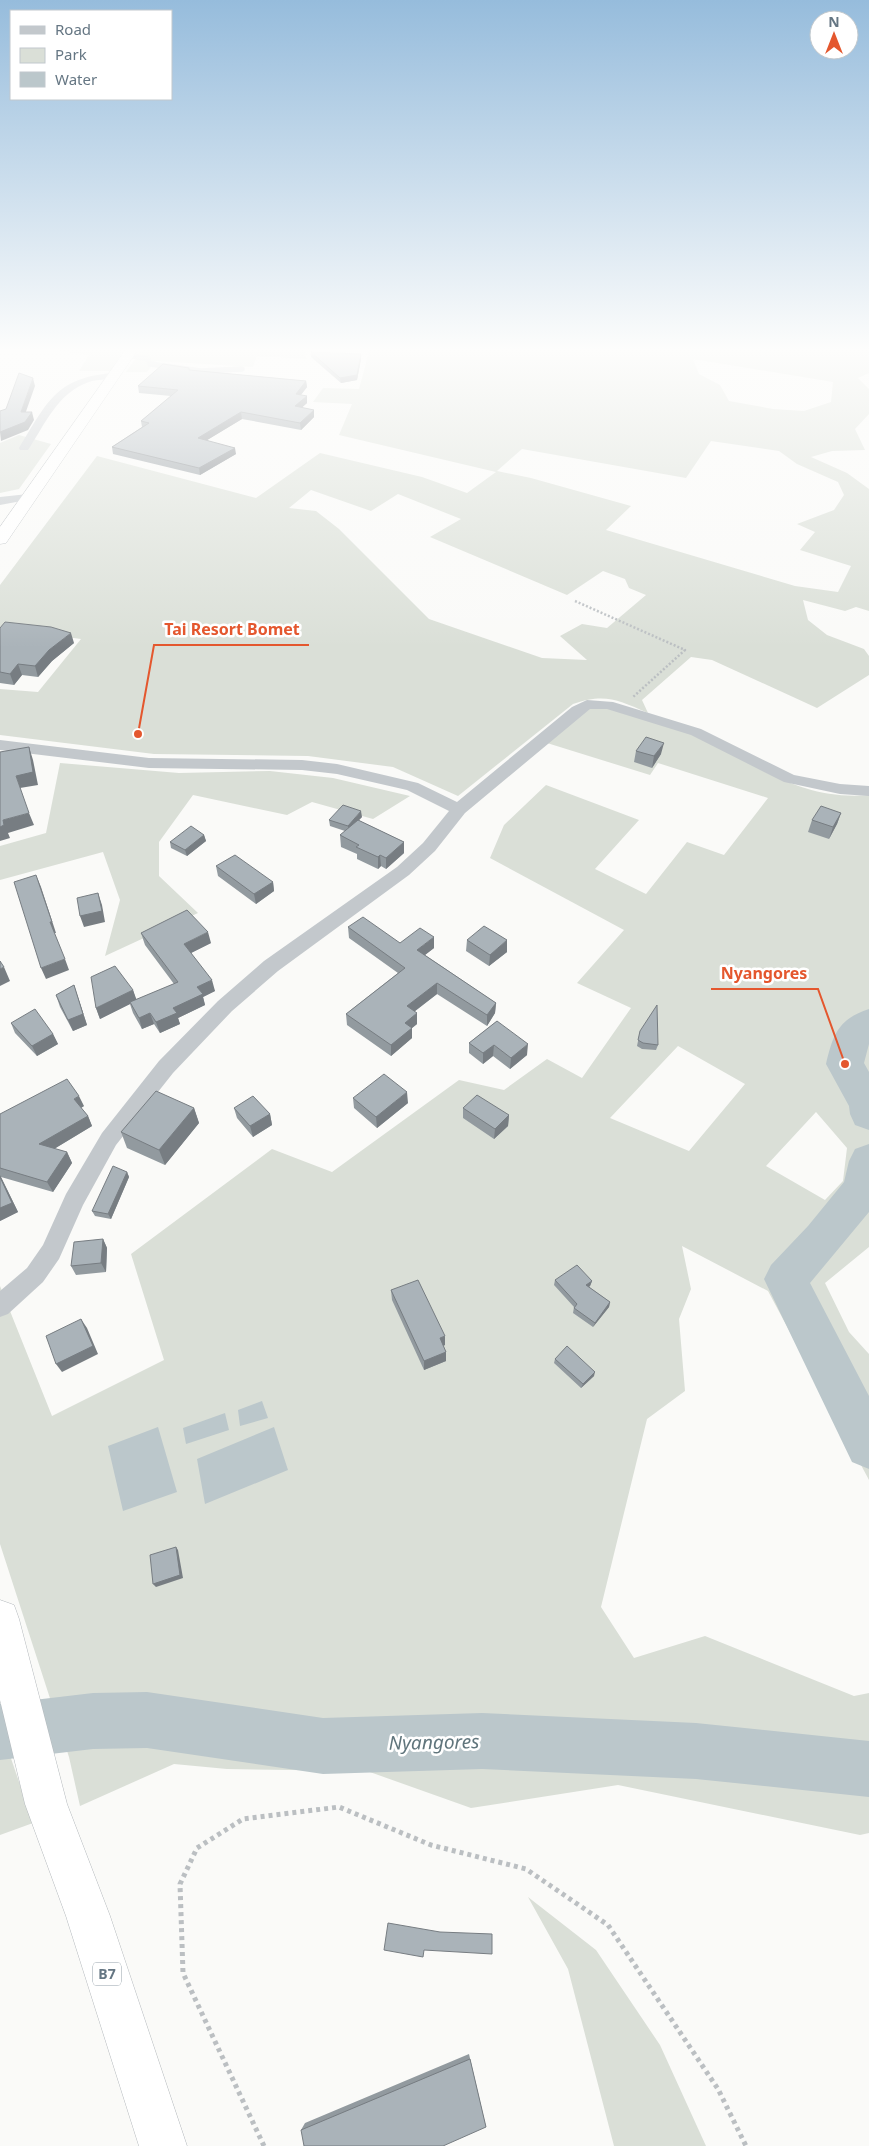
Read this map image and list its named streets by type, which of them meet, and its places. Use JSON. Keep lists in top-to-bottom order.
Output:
{
  "streets": {
    "highway": ["B7"]
  },
  "water": ["Nyangores"],
  "places": ["Tai Resort Bomet", "Nyangores"],
  "legend": ["Road", "Park", "Water"],
  "north": "top"
}
